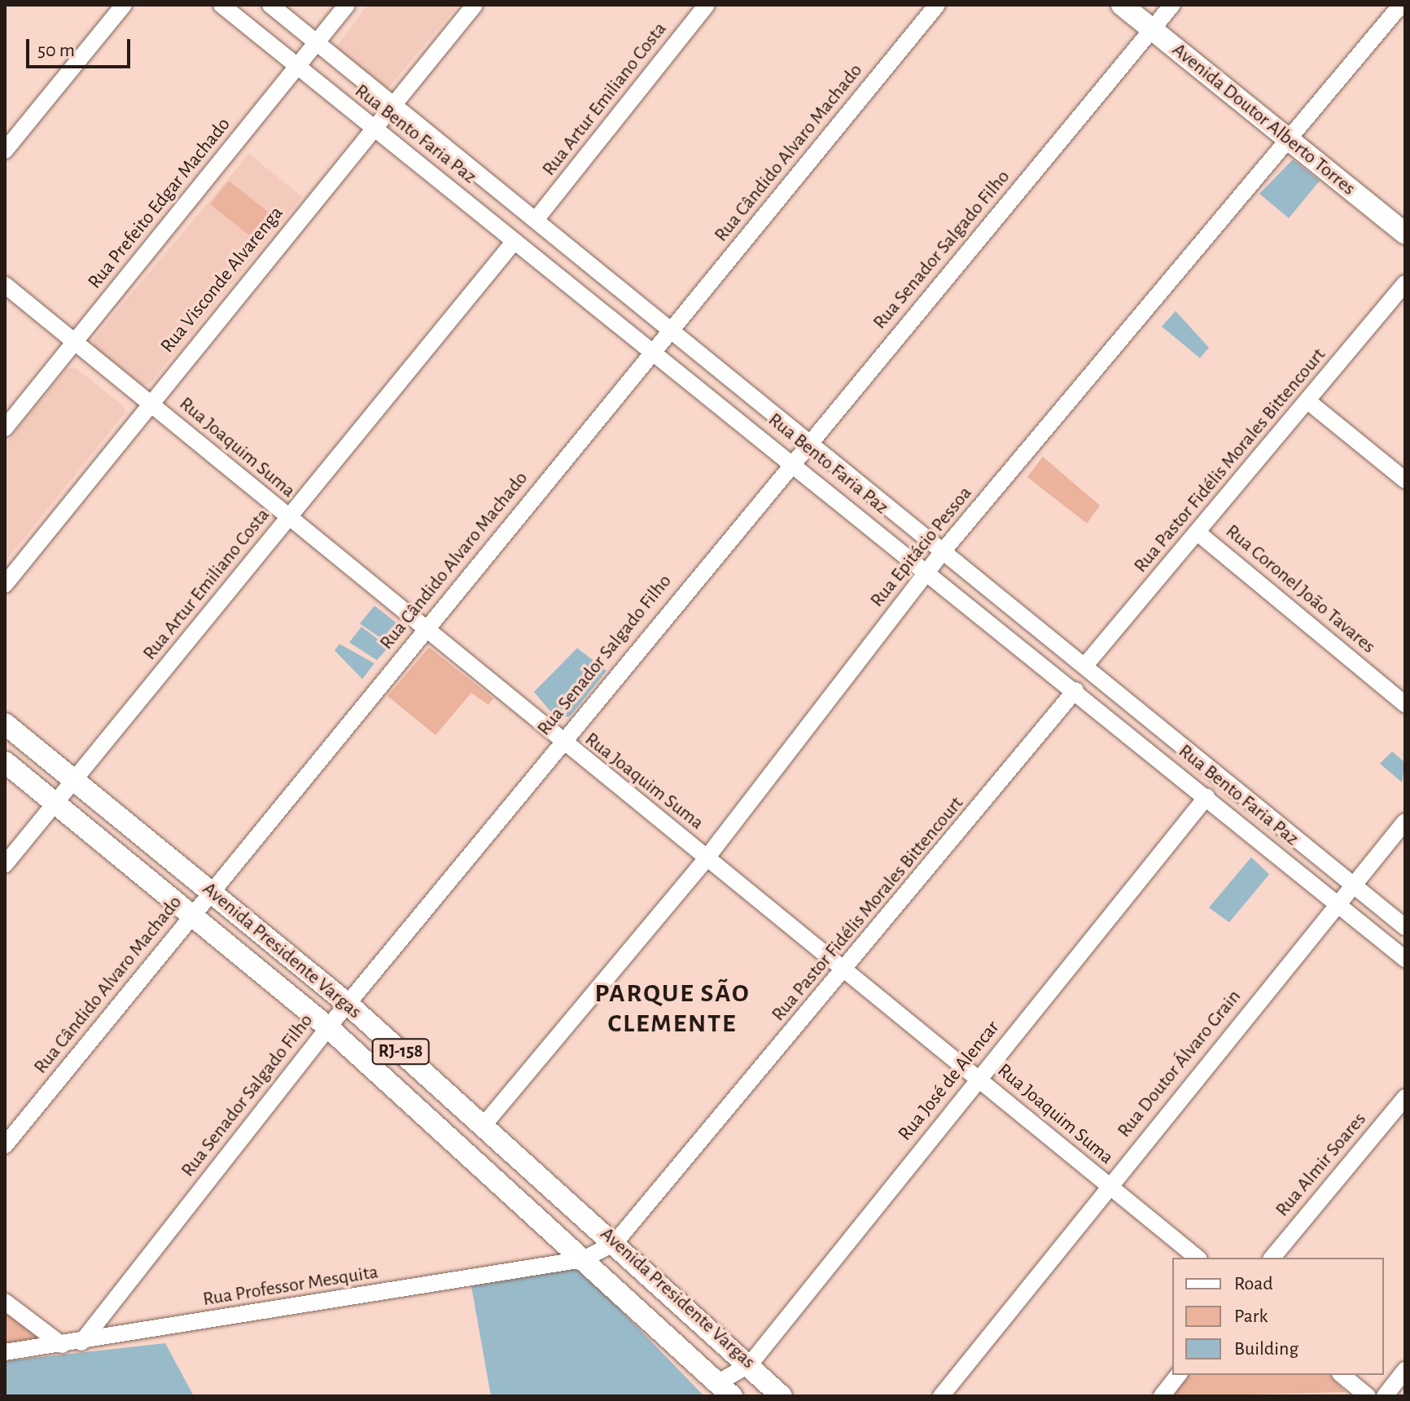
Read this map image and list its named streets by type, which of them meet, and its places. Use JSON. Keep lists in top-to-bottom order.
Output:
{
  "streets": {
    "main road": ["Avenida Doutor Alberto Torres", "Avenida Presidente Vargas", "RJ-158"],
    "street": [
      "Rua Artur Emiliano Costa",
      "Rua Bento Faria Paz",
      "Rua Cândido Alvaro Machado",
      "Rua Prefeito Edgar Machado",
      "Rua Senador Salgado Filho",
      "Rua Visconde Alvarenga",
      "Rua Joaquim Suma",
      "Rua Pastor Fidélis Morales Bittencourt",
      "Rua Epitácio Pessoa",
      "Rua Coronel João Tavares",
      "Rua Doutor Álvaro Grain",
      "Rua José de Alencar",
      "Rua Almir Soares",
      "Rua Professor Mesquita"
    ]
  },
  "crossings": [
    ["Rua Artur Emiliano Costa", "Rua Bento Faria Paz"],
    ["Rua Artur Emiliano Costa", "Rua Joaquim Suma"],
    ["Rua Artur Emiliano Costa", "Avenida Presidente Vargas"],
    ["Avenida Doutor Alberto Torres", "Rua Senador Salgado Filho"],
    ["Avenida Doutor Alberto Torres", "Rua Epitácio Pessoa"],
    ["Rua Bento Faria Paz", "Rua Cândido Alvaro Machado"],
    ["Rua Bento Faria Paz", "Rua Prefeito Edgar Machado"],
    ["Rua Bento Faria Paz", "Rua Senador Salgado Filho"],
    ["Rua Bento Faria Paz", "Rua Visconde Alvarenga"],
    ["Rua Bento Faria Paz", "Rua Pastor Fidélis Morales Bittencourt"],
    ["Rua Bento Faria Paz", "Rua Epitácio Pessoa"],
    ["Rua Bento Faria Paz", "Rua Doutor Álvaro Grain"],
    ["Rua Bento Faria Paz", "Rua José de Alencar"],
    ["Rua Cândido Alvaro Machado", "Rua Joaquim Suma"],
    ["Rua Cândido Alvaro Machado", "Avenida Presidente Vargas"],
    ["Rua Prefeito Edgar Machado", "Rua Joaquim Suma"],
    ["Rua Senador Salgado Filho", "Rua Joaquim Suma"],
    ["Rua Senador Salgado Filho", "Avenida Presidente Vargas"],
    ["Rua Senador Salgado Filho", "Rua Professor Mesquita"],
    ["Rua Visconde Alvarenga", "Rua Joaquim Suma"],
    ["Rua Joaquim Suma", "Rua Pastor Fidélis Morales Bittencourt"],
    ["Rua Joaquim Suma", "Rua Epitácio Pessoa"],
    ["Rua Joaquim Suma", "Rua Doutor Álvaro Grain"],
    ["Rua Joaquim Suma", "Rua José de Alencar"],
    ["Rua Pastor Fidélis Morales Bittencourt", "Rua Coronel João Tavares"],
    ["Rua Pastor Fidélis Morales Bittencourt", "Avenida Presidente Vargas"],
    ["Rua Pastor Fidélis Morales Bittencourt", "Rua Professor Mesquita"],
    ["Rua Epitácio Pessoa", "Avenida Presidente Vargas"],
    ["Avenida Presidente Vargas", "Rua José de Alencar"],
    ["Avenida Presidente Vargas", "Rua Professor Mesquita"]
  ],
  "districts": ["PARQUE SÃO CLEMENTE"],
  "legend": ["Road", "Park", "Building"],
  "scale_bar": "50 m"
}
